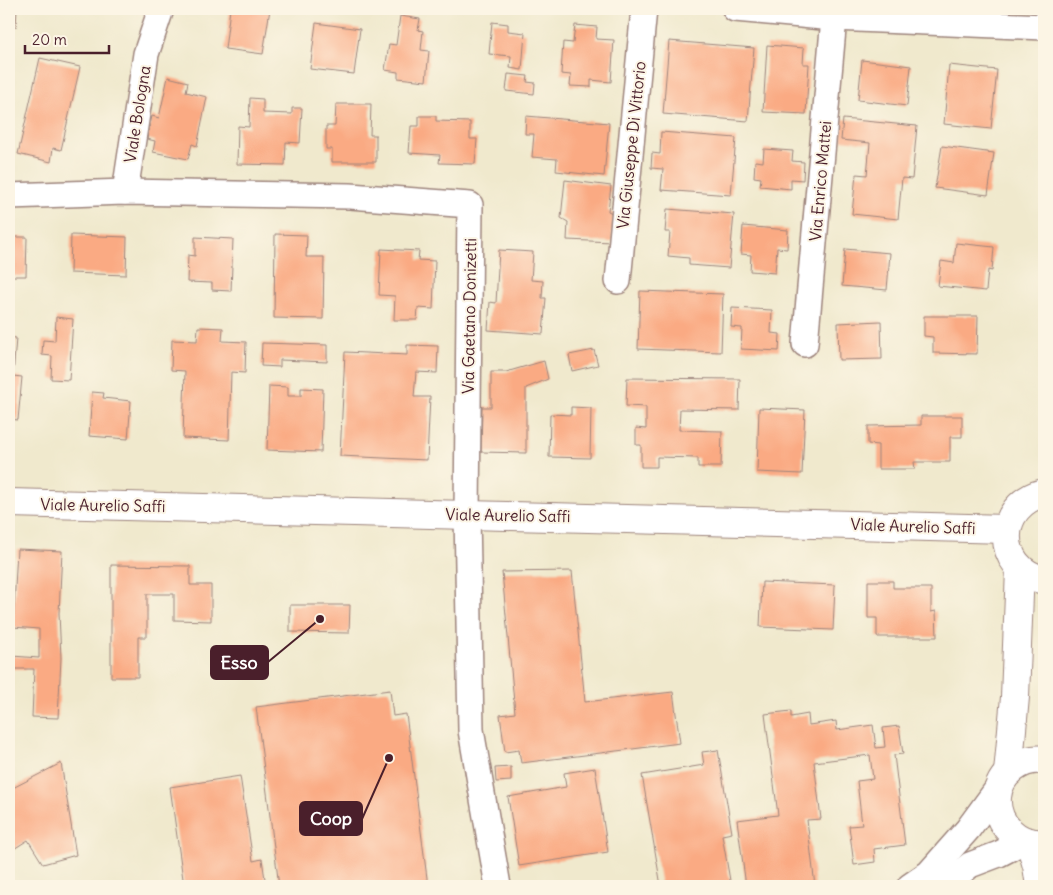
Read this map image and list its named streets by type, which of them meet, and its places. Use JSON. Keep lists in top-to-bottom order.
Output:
{
  "streets": {
    "street": [
      "Viale Bologna",
      "Via Giuseppe Di Vittorio",
      "Via Enrico Mattei",
      "Via Gaetano Donizetti",
      "Viale Aurelio Saffi"
    ]
  },
  "crossings": [
    ["Viale Bologna", "Via Gaetano Donizetti"],
    ["Via Gaetano Donizetti", "Viale Aurelio Saffi"]
  ],
  "places": ["Esso", "Coop"],
  "scale_bar": "20 m"
}
